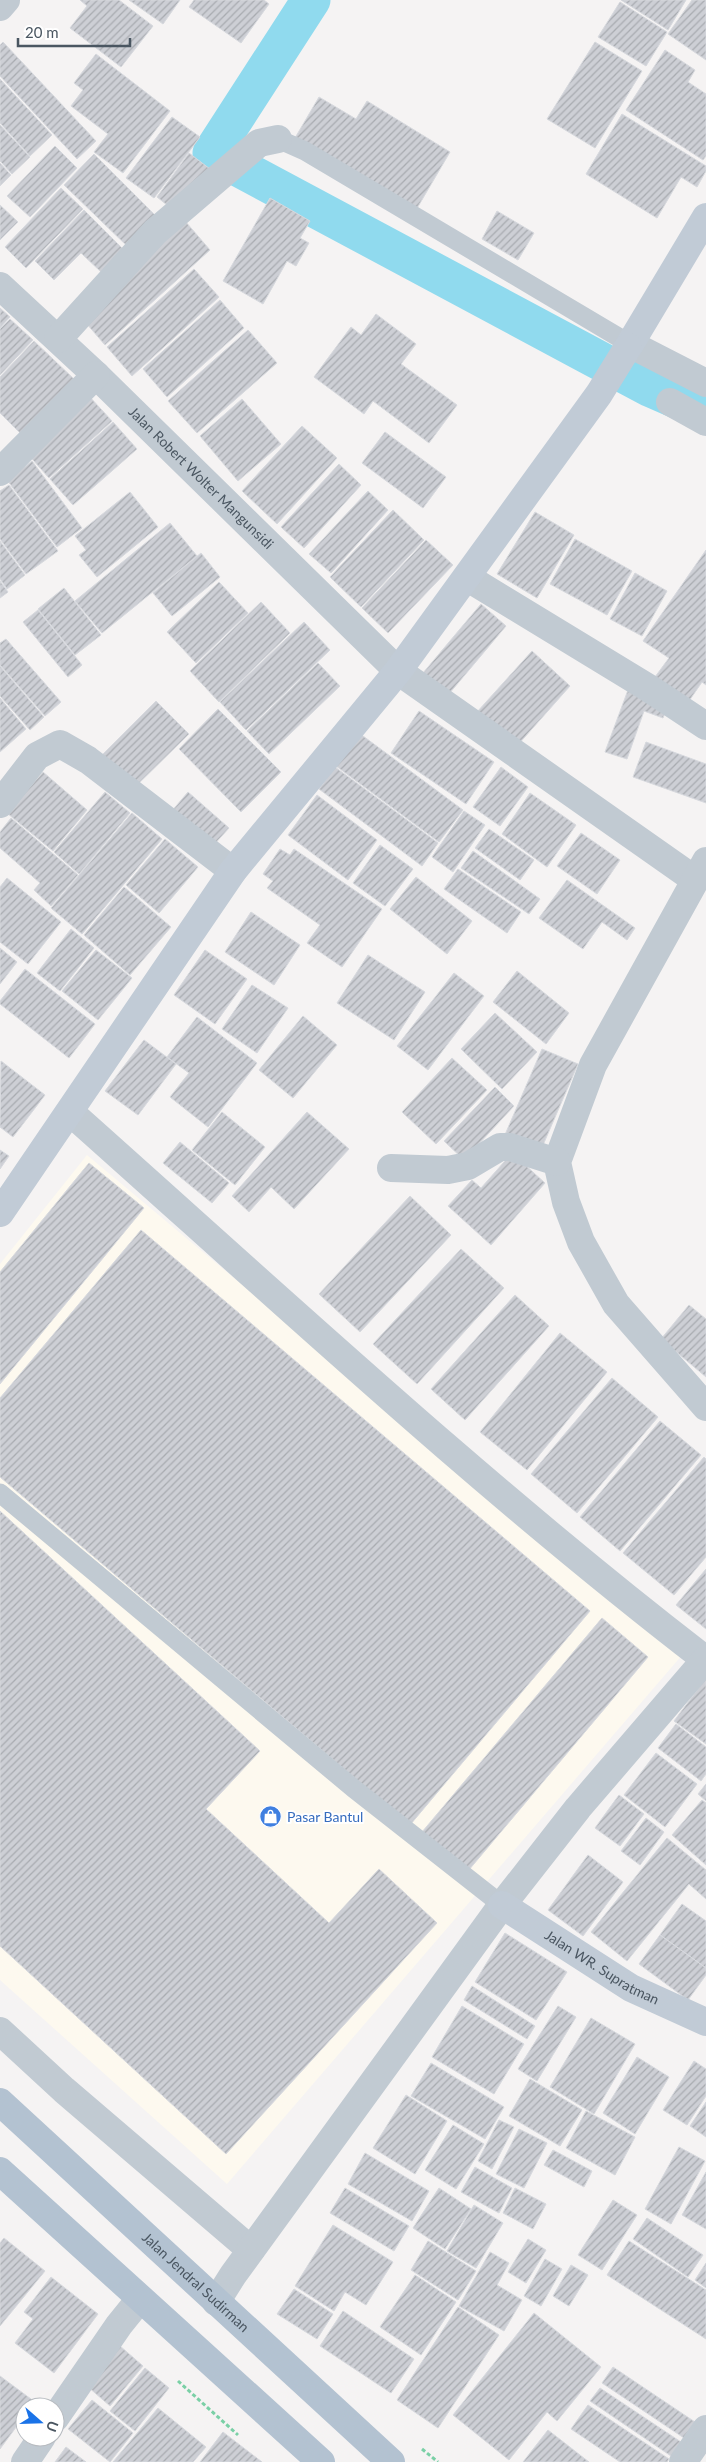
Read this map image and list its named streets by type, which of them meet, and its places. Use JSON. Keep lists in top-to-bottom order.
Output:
{
  "streets": {
    "main road": ["Jalan Jendral Sudirman"],
    "street": ["Jalan Robert Wolter Mangunsidi", "Jalan WR. Supratman"]
  },
  "places": {
    "shop": ["Pasar Bantul"]
  },
  "scale_bar": "20 m",
  "north": "right"
}
